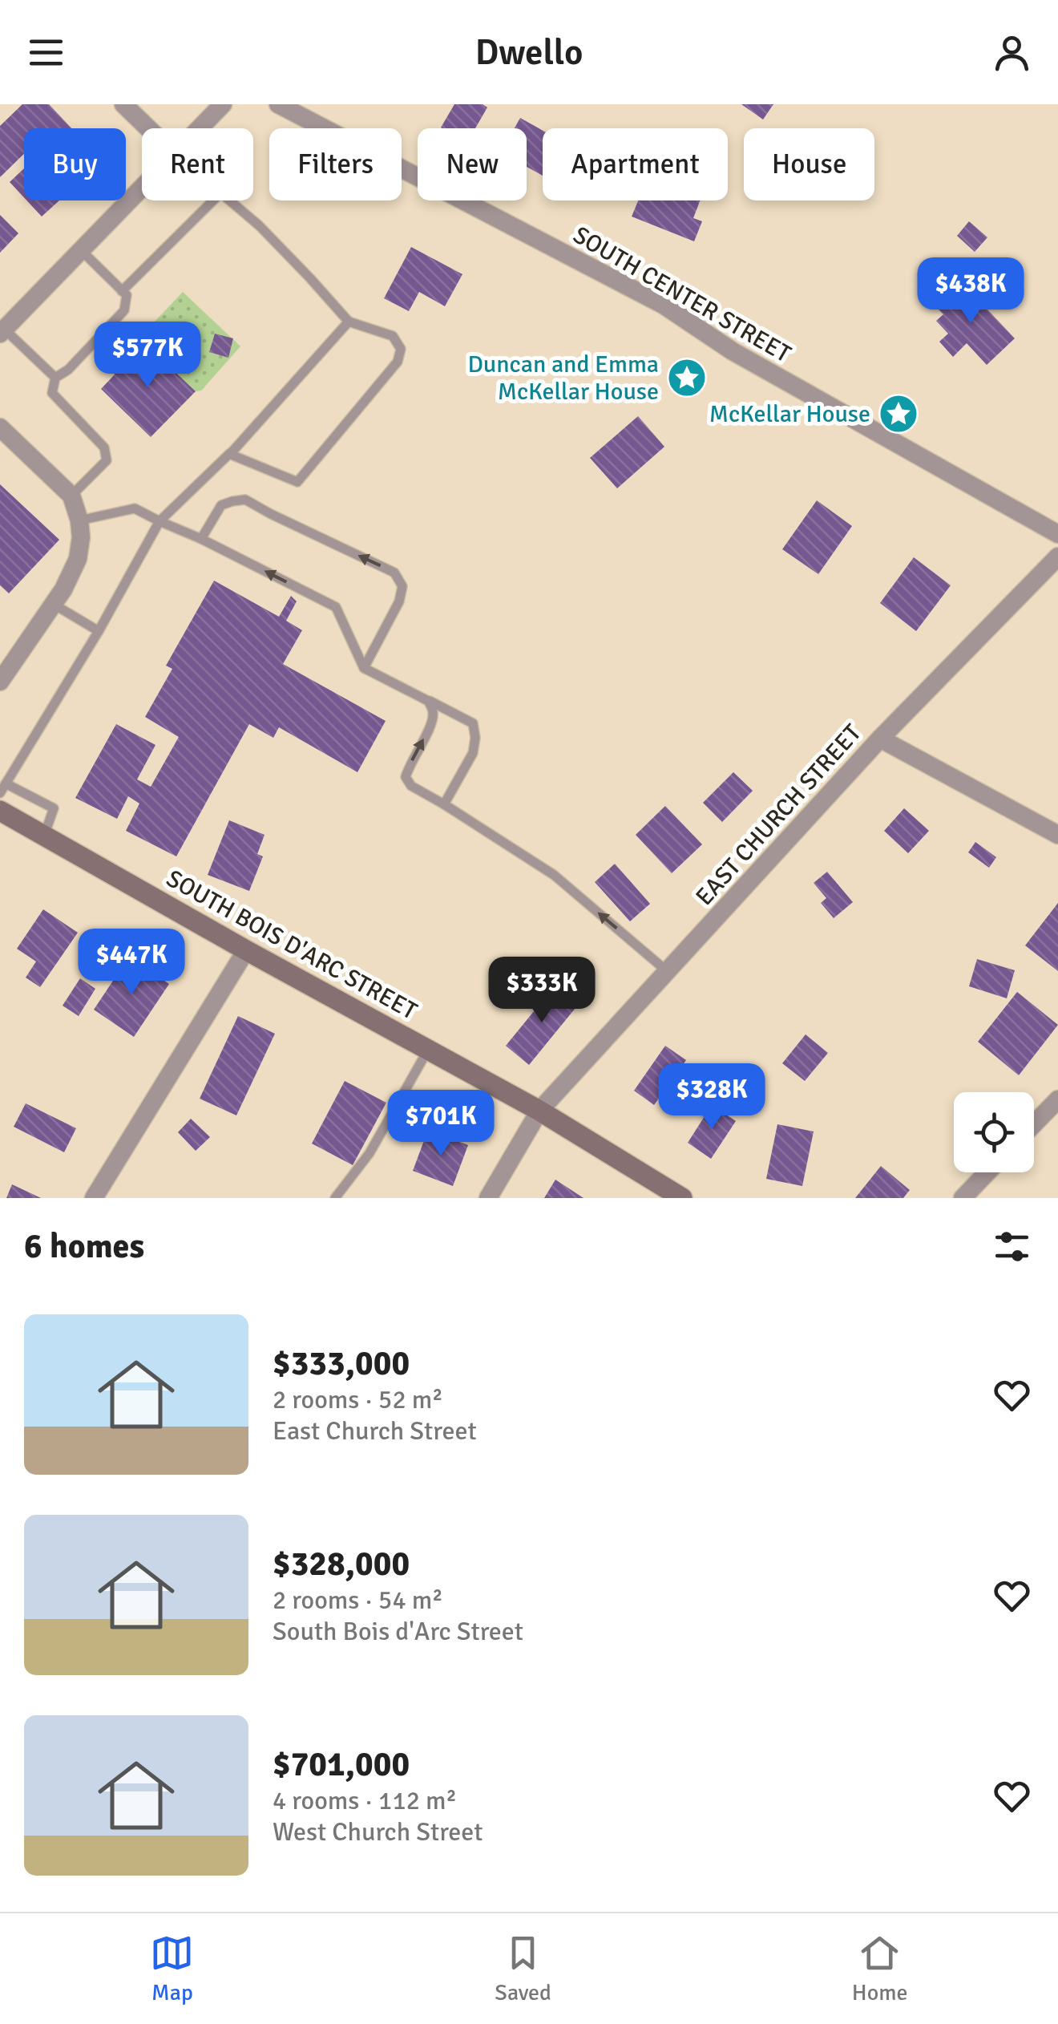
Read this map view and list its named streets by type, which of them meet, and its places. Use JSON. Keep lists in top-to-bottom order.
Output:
{
  "streets": {
    "main road": ["SOUTH BOIS D'ARC STREET"],
    "street": ["SOUTH CENTER STREET", "EAST CHURCH STREET"]
  },
  "crossings": [
    ["EAST CHURCH STREET", "SOUTH BOIS D'ARC STREET"]
  ],
  "places": {
    "place": ["Duncan and Emma McKellar House", "McKellar House"]
  },
  "page": {
    "header": "Dwello",
    "chip": [
      "Buy",
      "Rent",
      "Filters",
      "New",
      "Apartment",
      "House"
    ],
    "price": [
      "$438K",
      "$577K",
      "$447K",
      "$333K",
      "$328K",
      "$701K"
    ],
    "heading": "6 homes",
    "list": [
      {
        "name": "$333,000",
        "note": "2 rooms · 52 m² · East Church Street"
      },
      {
        "name": "$328,000",
        "note": "2 rooms · 54 m² · South Bois d'Arc Street"
      },
      {
        "name": "$701,000",
        "note": "4 rooms · 112 m² · West Church Street"
      }
    ],
    "tabs": ["Map", "Saved", "Home"]
  }
}
